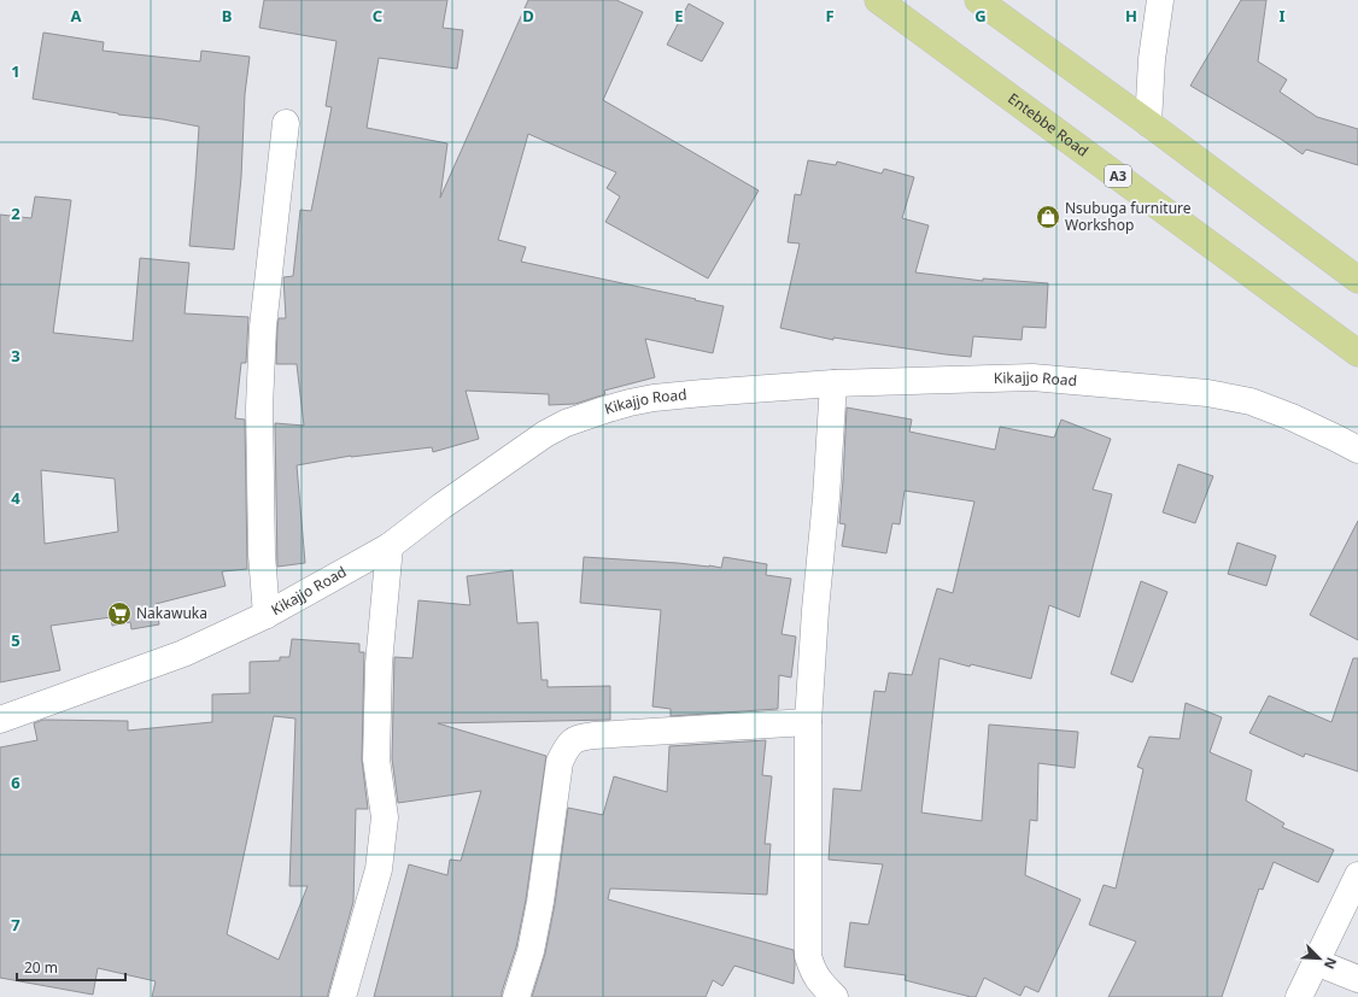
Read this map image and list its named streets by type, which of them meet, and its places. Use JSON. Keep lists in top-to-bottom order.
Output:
{
  "streets": {
    "main road": ["Entebbe Road", "A3"],
    "street": ["Kikajjo Road"]
  },
  "places": {
    "shop": ["Nsubuga furniture Workshop"],
    "supermarket": ["Nakawuka"]
  },
  "scale_bar": "20 m",
  "north": "bottom right",
  "grid": {
    "columns": [
      "A",
      "B",
      "C",
      "D",
      "E",
      "F",
      "G",
      "H",
      "I"
    ],
    "rows": [
      "1",
      "2",
      "3",
      "4",
      "5",
      "6",
      "7"
    ]
  }
}
